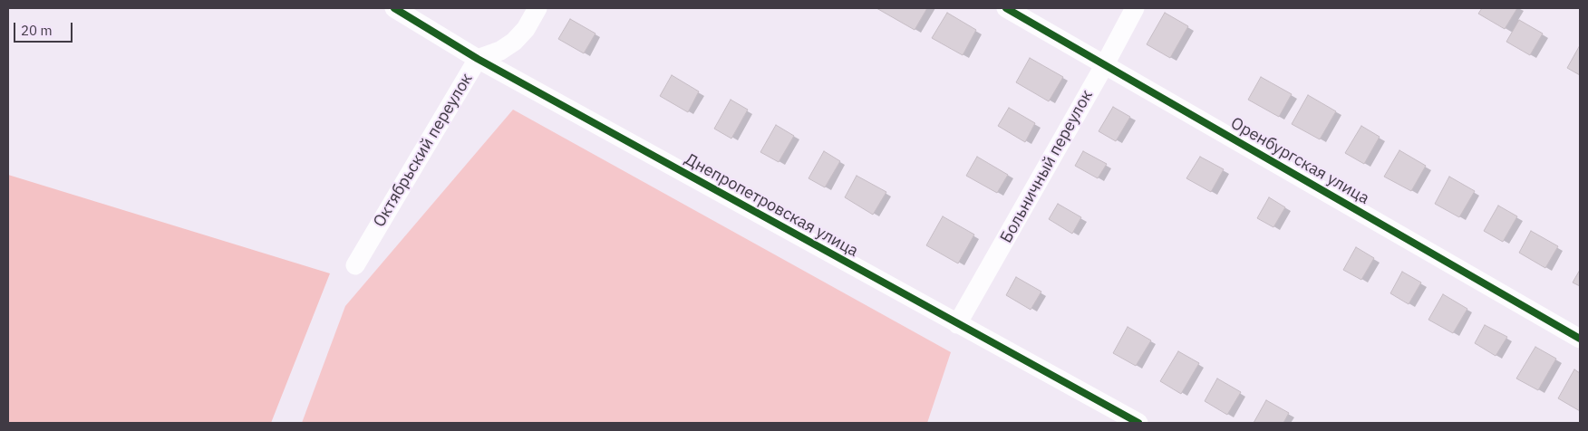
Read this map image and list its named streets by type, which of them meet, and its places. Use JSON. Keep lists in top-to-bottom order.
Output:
{
  "streets": {
    "street": [
      "Октябрьский переулок",
      "Оренбургская улица",
      "Больничный переулок",
      "Днепропетровская улица"
    ]
  },
  "crossings": [
    ["Октябрьский переулок", "Днепропетровская улица"],
    ["Оренбургская улица", "Больничный переулок"],
    ["Больничный переулок", "Днепропетровская улица"]
  ],
  "scale_bar": "20 m"
}
